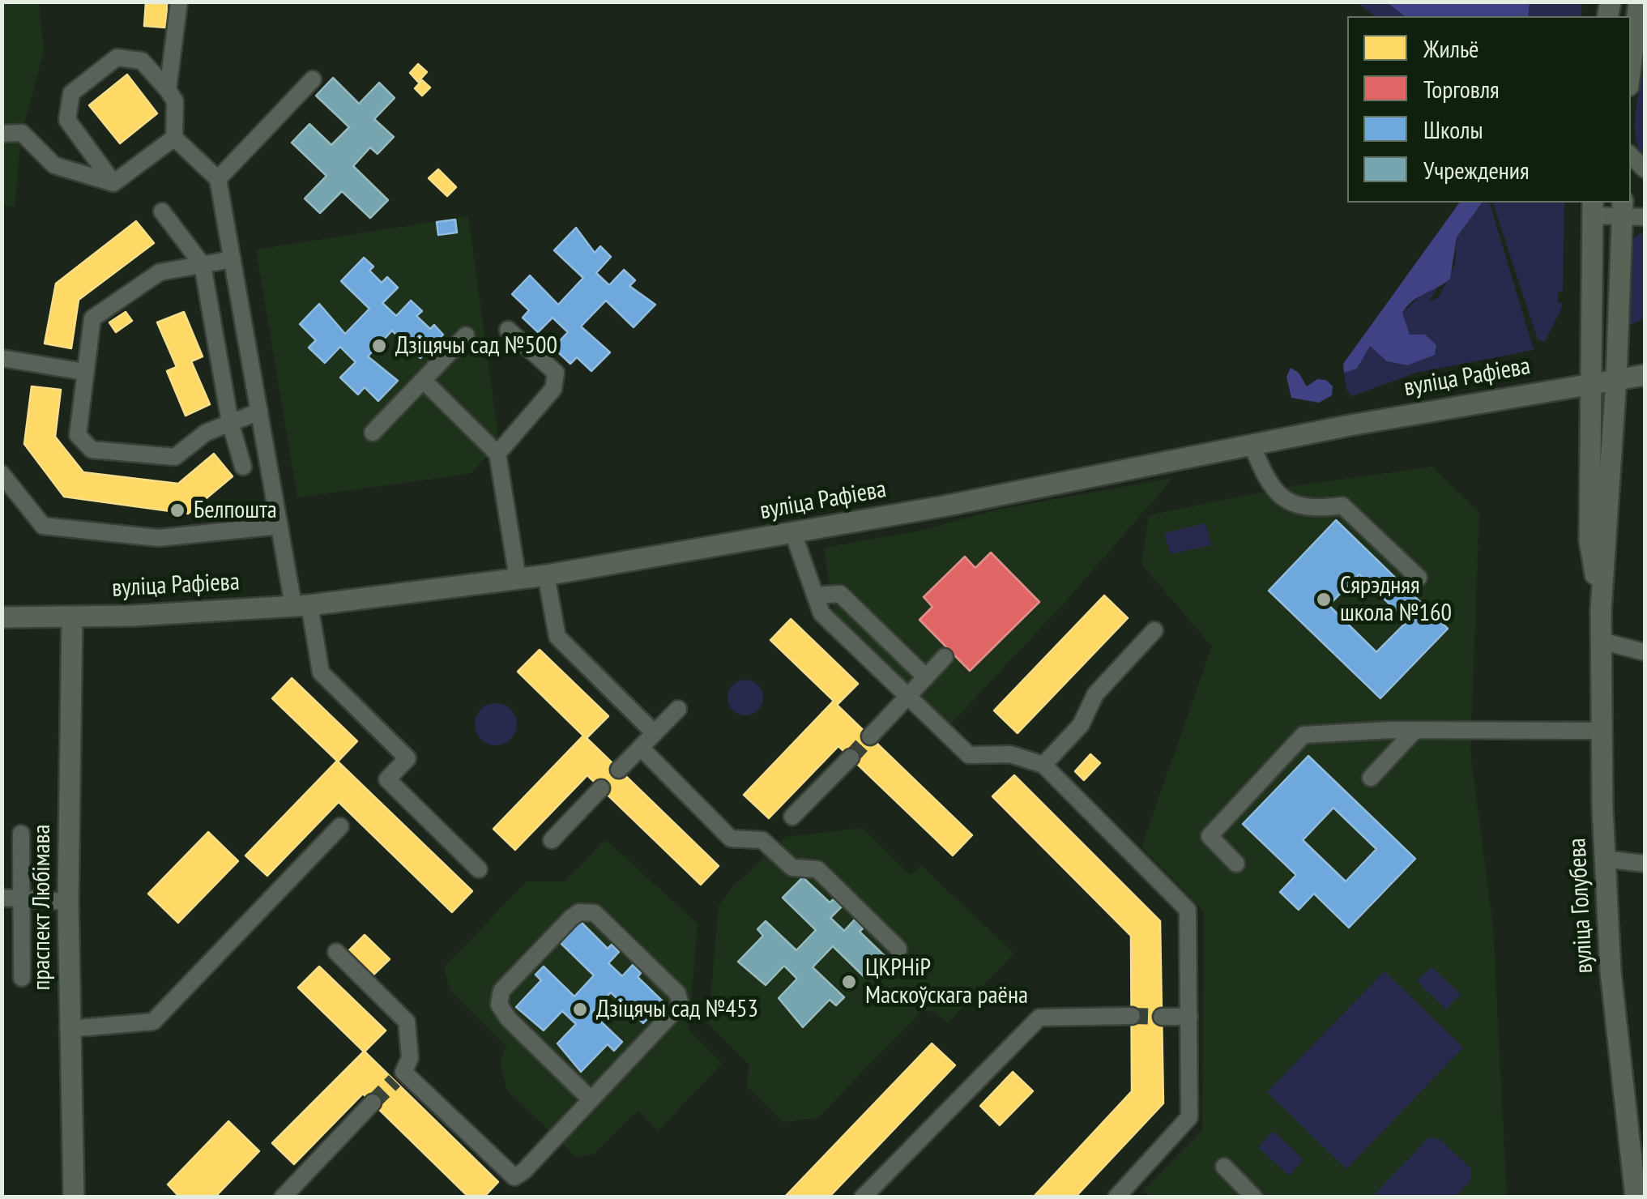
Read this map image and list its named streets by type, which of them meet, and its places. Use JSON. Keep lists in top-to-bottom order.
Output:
{
  "streets": {
    "main road": ["вуліца Рафіева", "вуліца Голубева", "праспект Любімава"]
  },
  "crossings": [
    ["вуліца Рафіева", "вуліца Голубева"],
    ["вуліца Рафіева", "праспект Любімава"]
  ],
  "places": [
    "Дзіцячы сад №500",
    "Белпошта",
    "Сярэдняя школа №160",
    "ЦКРНіР Маскоўскага раёна",
    "Дзіцячы сад №453"
  ],
  "legend": [
    "Жильё",
    "Торговля",
    "Школы",
    "Учреждения"
  ]
}
